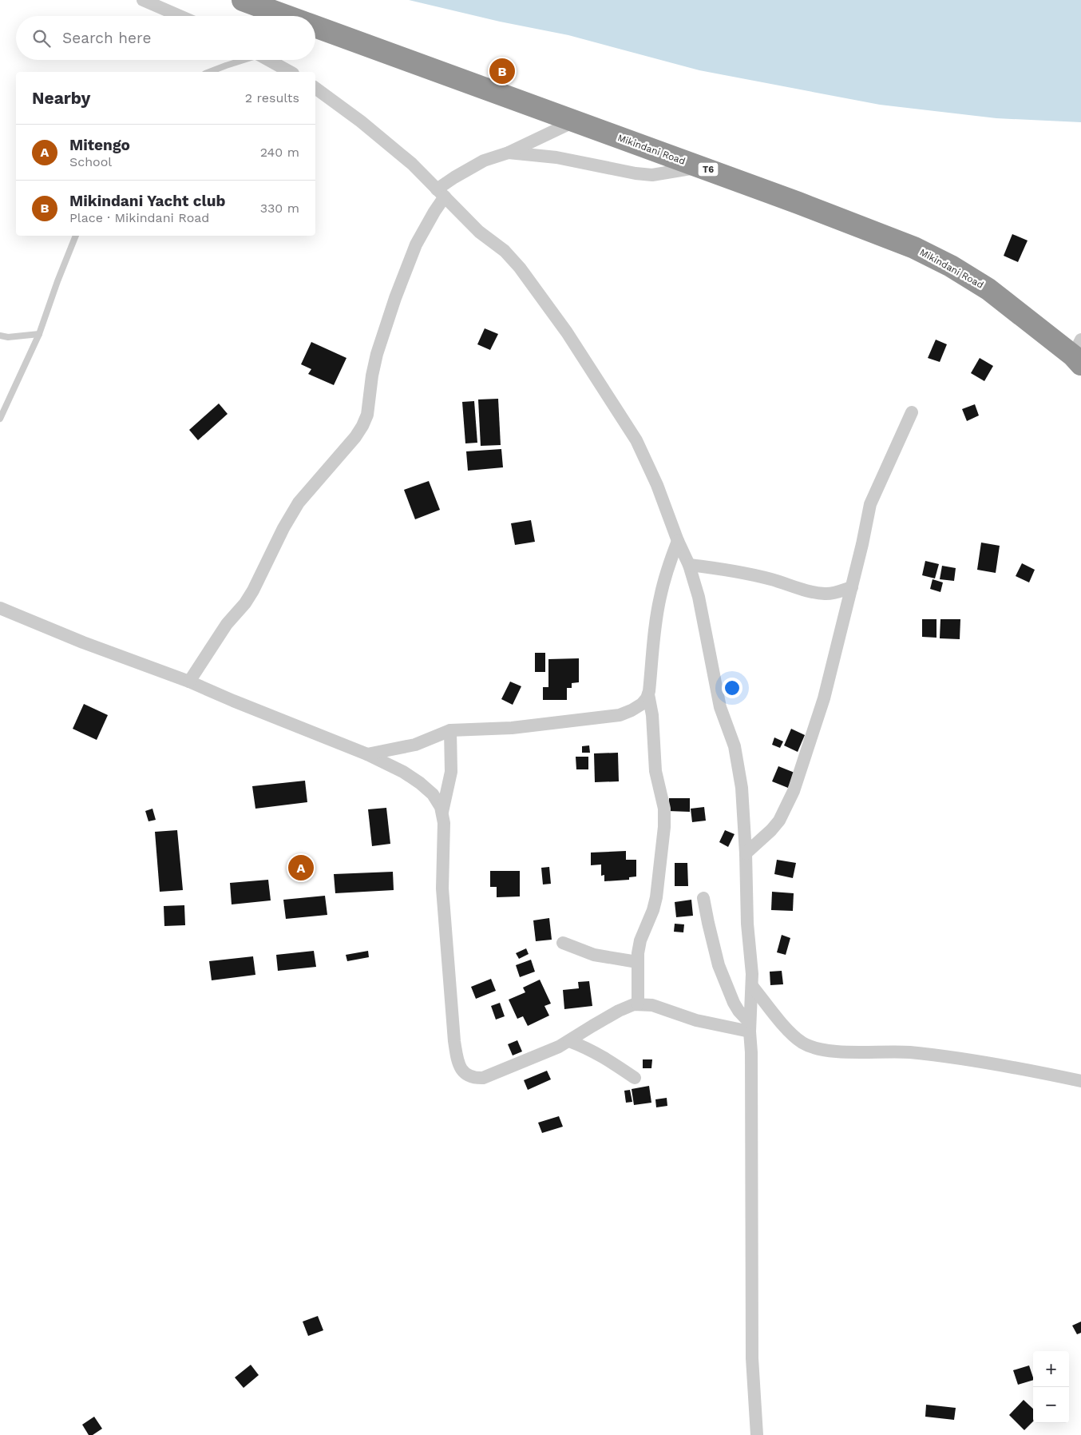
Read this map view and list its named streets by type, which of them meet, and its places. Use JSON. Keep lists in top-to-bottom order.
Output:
{
  "streets": {
    "highway": ["Mikindani Road", "T6"]
  },
  "page": {
    "search": "Search here",
    "pins": ["B", "A"],
    "heading": ["Nearby", "2 results"],
    "list": [
      {
        "mark": "A",
        "name": "Mitengo",
        "note": "School",
        "value": "240 m"
      },
      {
        "mark": "B",
        "name": "Mikindani Yacht club",
        "note": "Place · Mikindani Road",
        "value": "330 m"
      }
    ],
    "map_buttons": ["+", "−"]
  }
}
